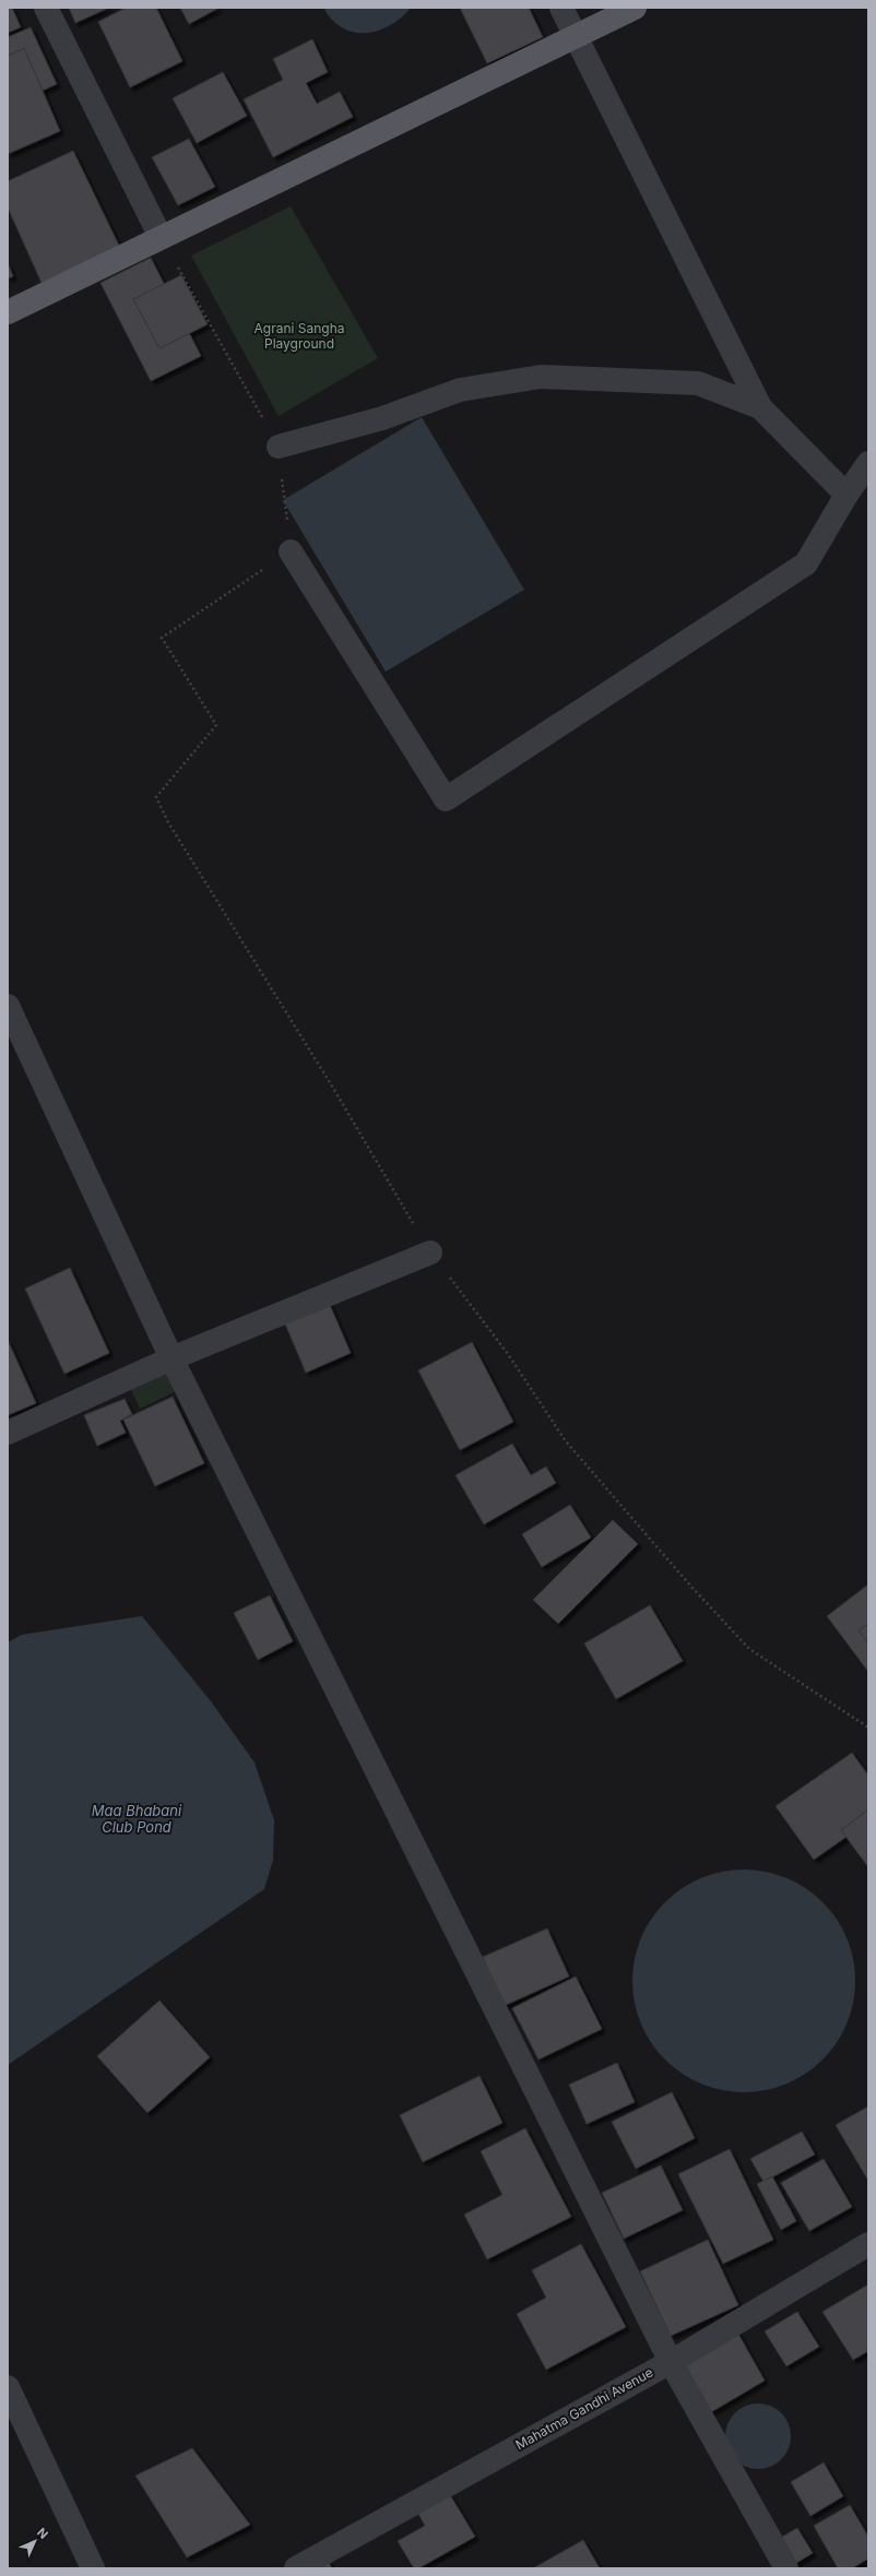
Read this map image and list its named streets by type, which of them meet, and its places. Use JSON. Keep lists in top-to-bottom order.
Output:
{
  "streets": {
    "street": ["Mahatma Gandhi Avenue"]
  },
  "water": ["Maa Bhabani Club Pond"],
  "parks": ["Agrani Sangha Playground"],
  "north": "top right"
}
